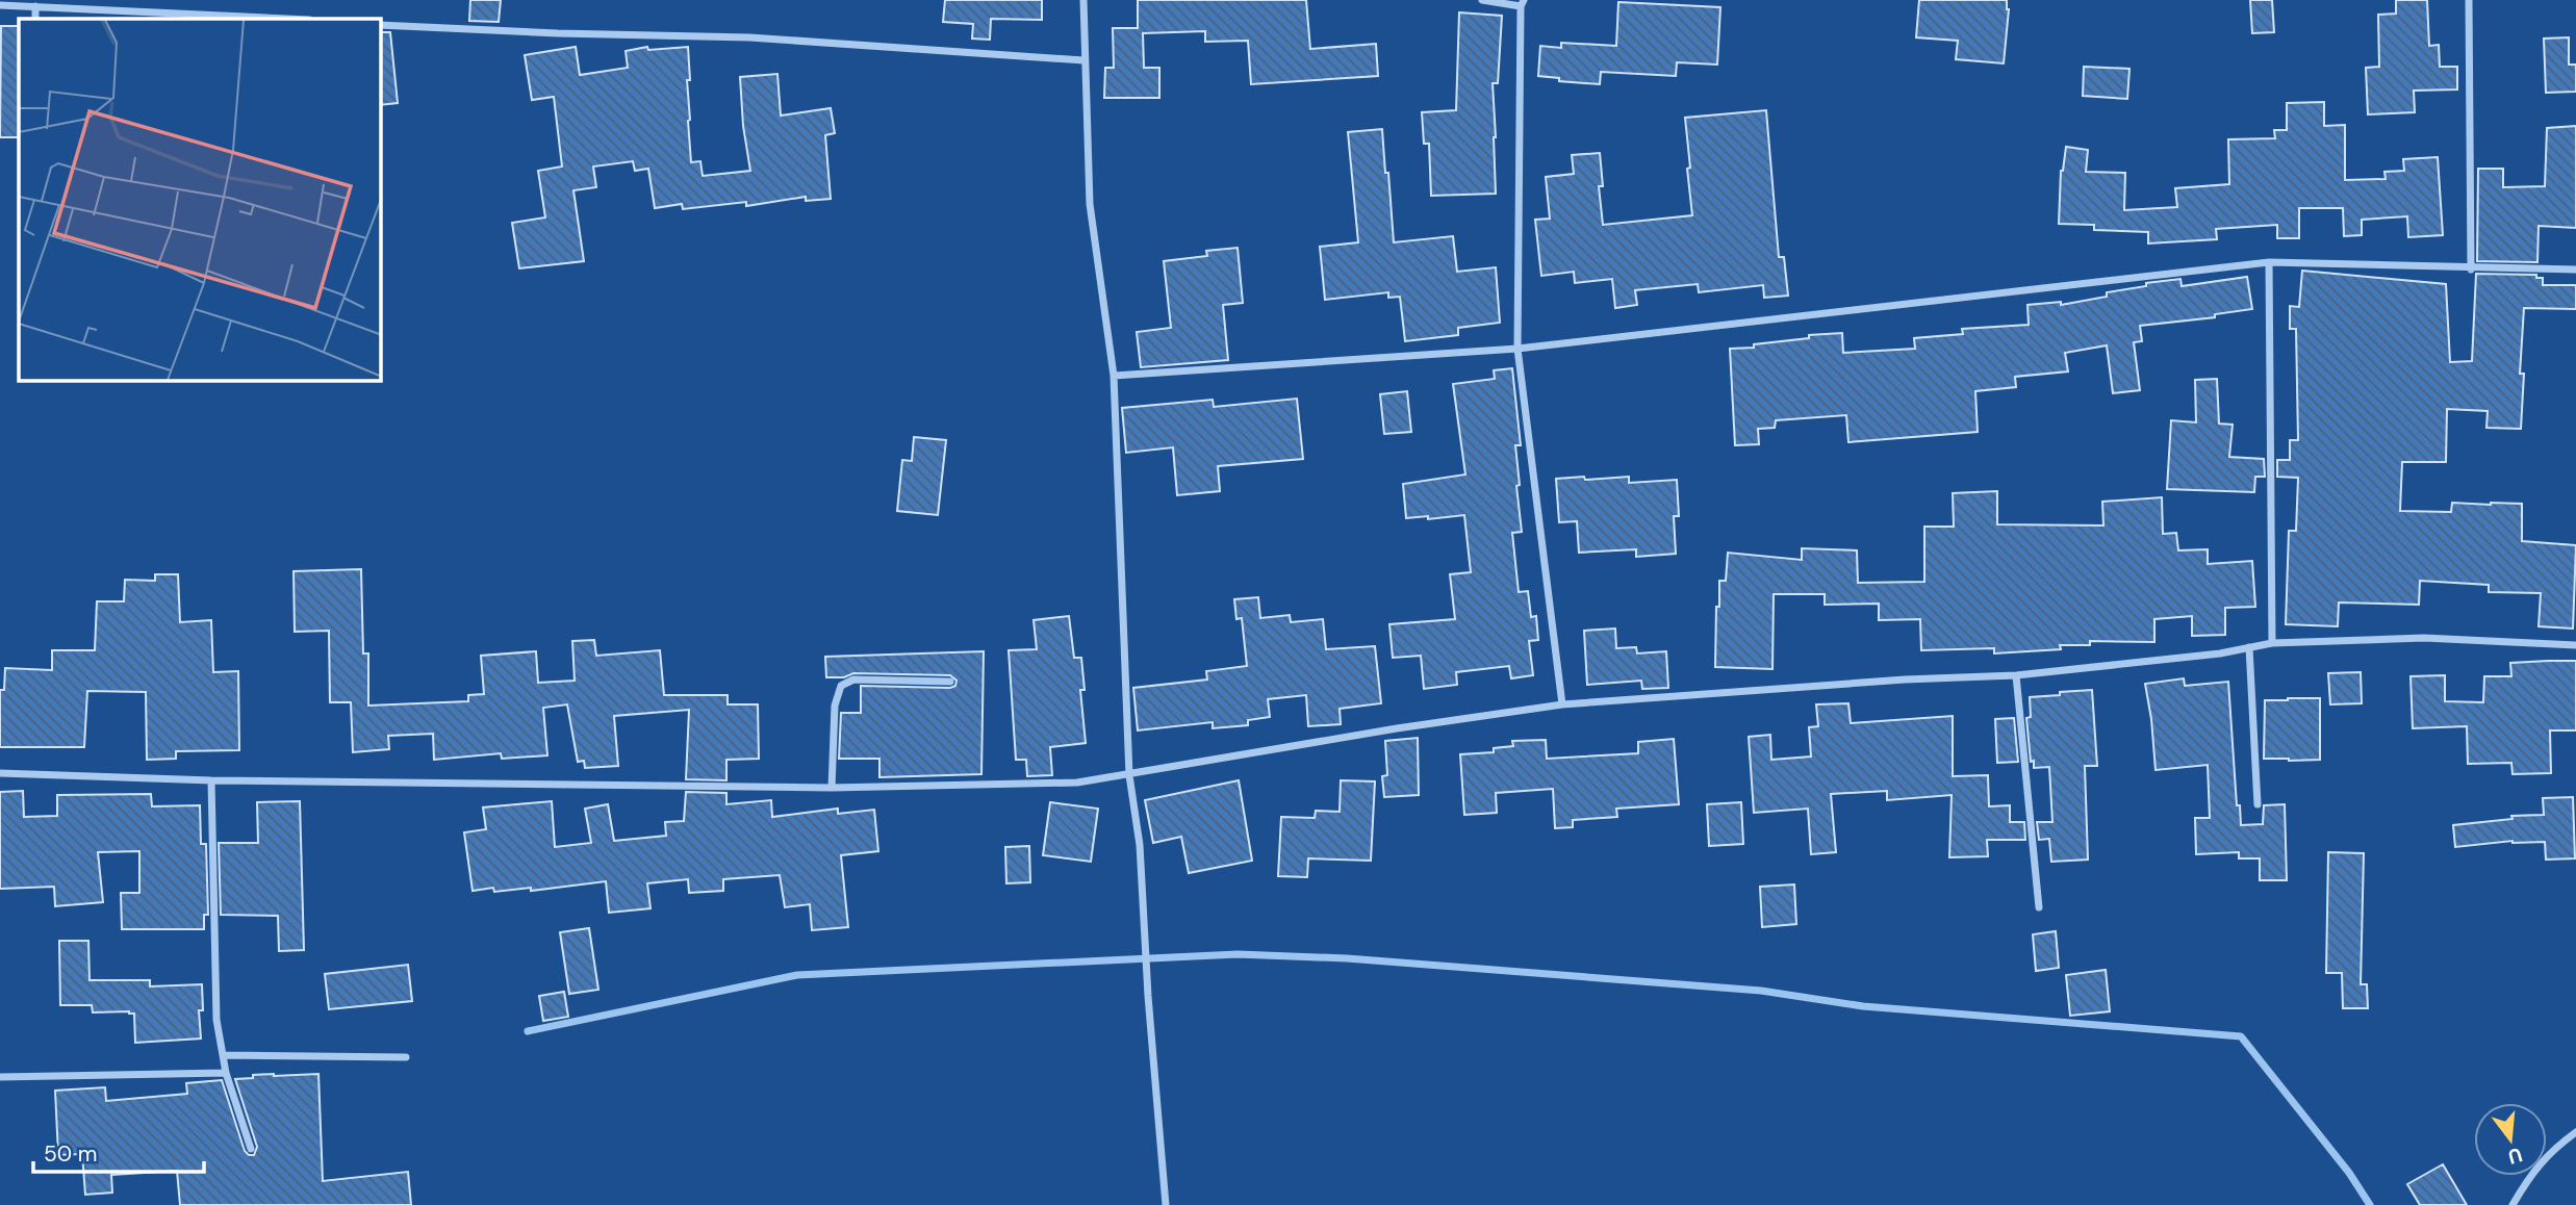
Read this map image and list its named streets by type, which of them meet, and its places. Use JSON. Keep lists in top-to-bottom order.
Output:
{
  "scale_bar": "50 m",
  "north": "bottom"
}
